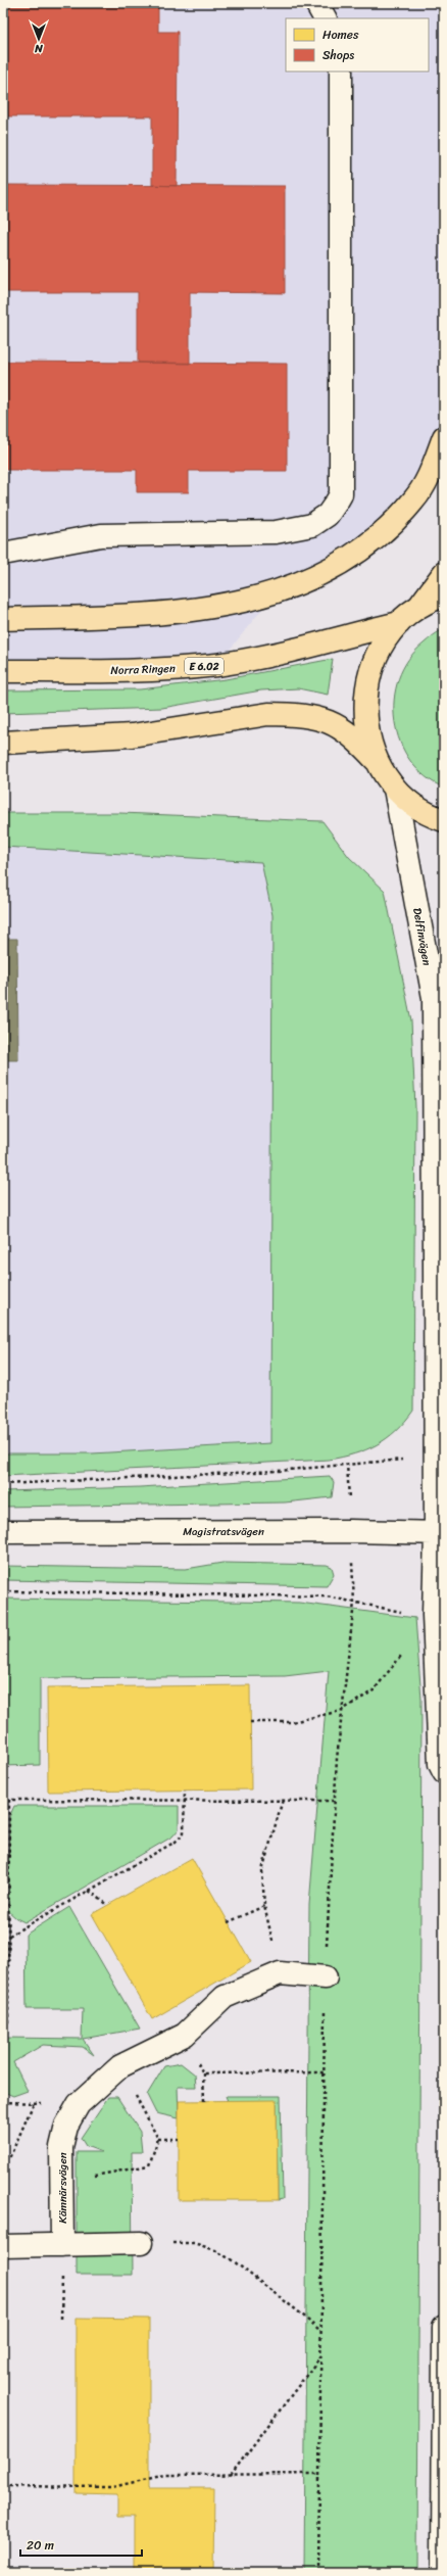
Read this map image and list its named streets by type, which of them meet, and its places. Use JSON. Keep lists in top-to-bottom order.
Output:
{
  "streets": {
    "main road": ["E 6.02", "Norra Ringen"],
    "street": ["Delfinvägen", "Magistratsvägen", "Kämnärsvägen"]
  },
  "crossings": [
    ["Norra Ringen", "Delfinvägen"],
    ["Delfinvägen", "Magistratsvägen"]
  ],
  "legend": ["Homes", "Shops"],
  "scale_bar": "20 m",
  "north": "bottom"
}
